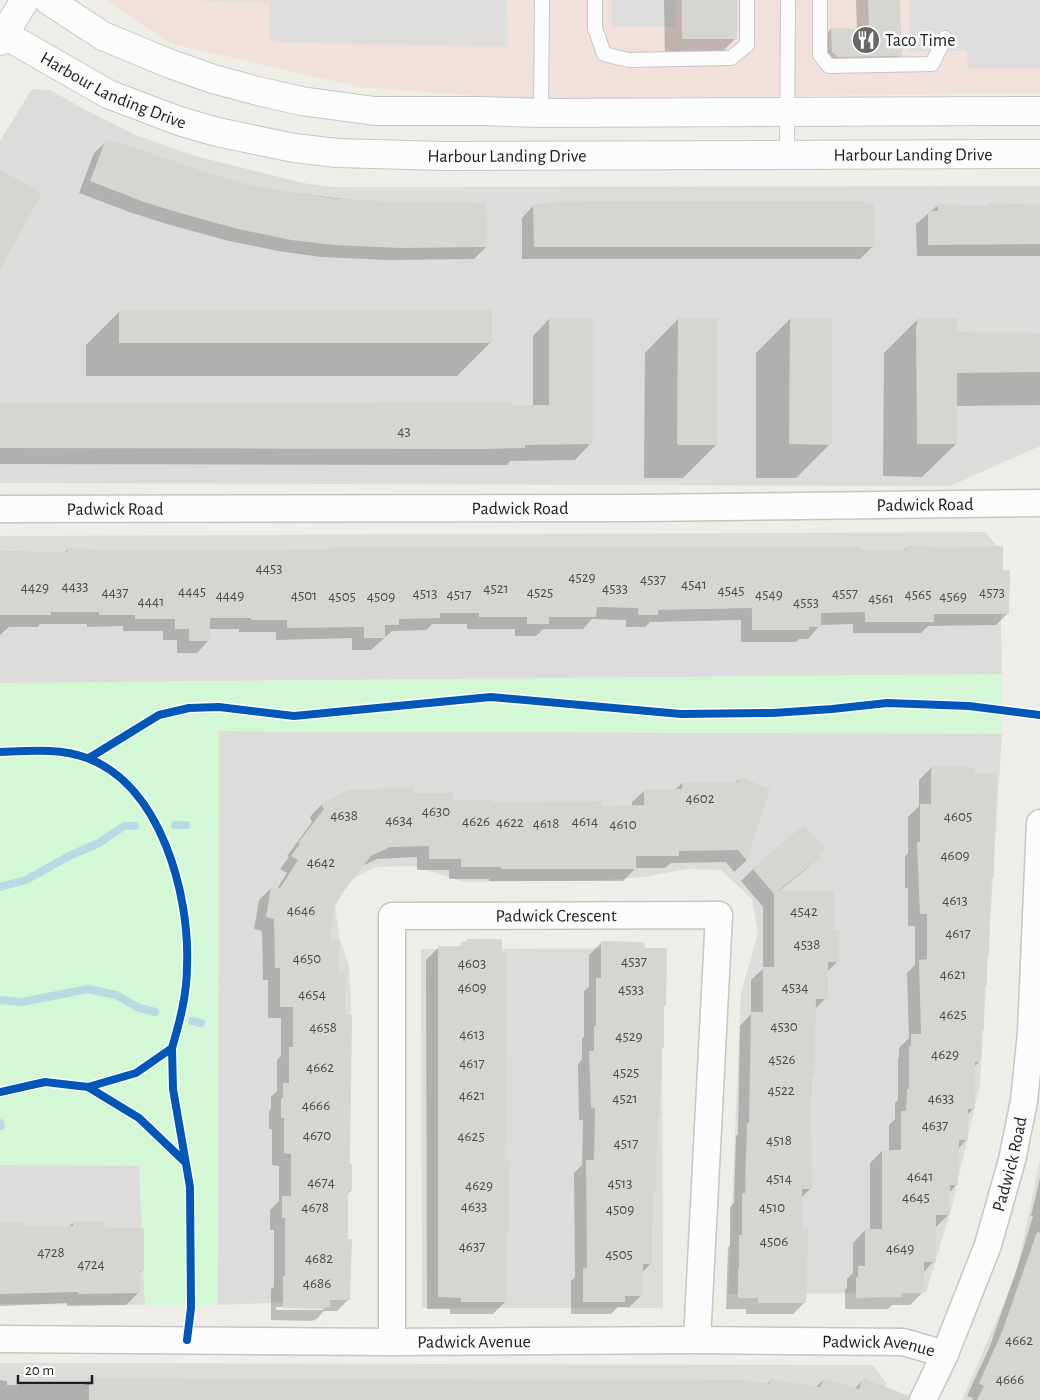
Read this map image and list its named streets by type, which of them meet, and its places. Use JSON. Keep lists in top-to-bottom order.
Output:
{
  "streets": {
    "street": [
      "Harbour Landing Drive",
      "Padwick Road",
      "Padwick Crescent",
      "Padwick Avenue"
    ]
  },
  "crossings": [
    ["Padwick Road", "Padwick Avenue"],
    ["Padwick Crescent", "Padwick Avenue"]
  ],
  "places": {
    "restaurant": ["Taco Time"]
  },
  "house_numbers": [
    "43",
    "4453",
    "4529",
    "4537",
    "4541",
    "4433",
    "4429",
    "4521",
    "4533",
    "4545",
    "4445",
    "4437",
    "4525",
    "4573",
    "4513",
    "4557",
    "4517",
    "4549",
    "4565",
    "4449",
    "4501",
    "4505",
    "4509",
    "4569",
    "4561",
    "4441",
    "4553",
    "4602",
    "4630",
    "4638",
    "4605",
    "4634",
    "4626",
    "4614",
    "4622",
    "4618",
    "4610",
    "4609",
    "4642",
    "4613",
    "4646",
    "4542",
    "4617",
    "4538",
    "4650",
    "4537",
    "4603",
    "4621",
    "4609",
    "4534",
    "4533",
    "4654",
    "4625",
    "4530",
    "4658",
    "4613",
    "4529",
    "4629",
    "4526",
    "4617",
    "4662",
    "4525",
    "4522",
    "4621",
    "4521",
    "4633",
    "4666",
    "4637",
    "4670",
    "4625",
    "4518",
    "4517",
    "4641",
    "4514",
    "4674",
    "4513",
    "4629",
    "4645",
    "4633",
    "4678",
    "4510",
    "4509",
    "4506",
    "4637",
    "4649",
    "4728",
    "4505",
    "4682",
    "4724",
    "4686",
    "4662",
    "4666"
  ],
  "scale_bar": "20 m"
}
